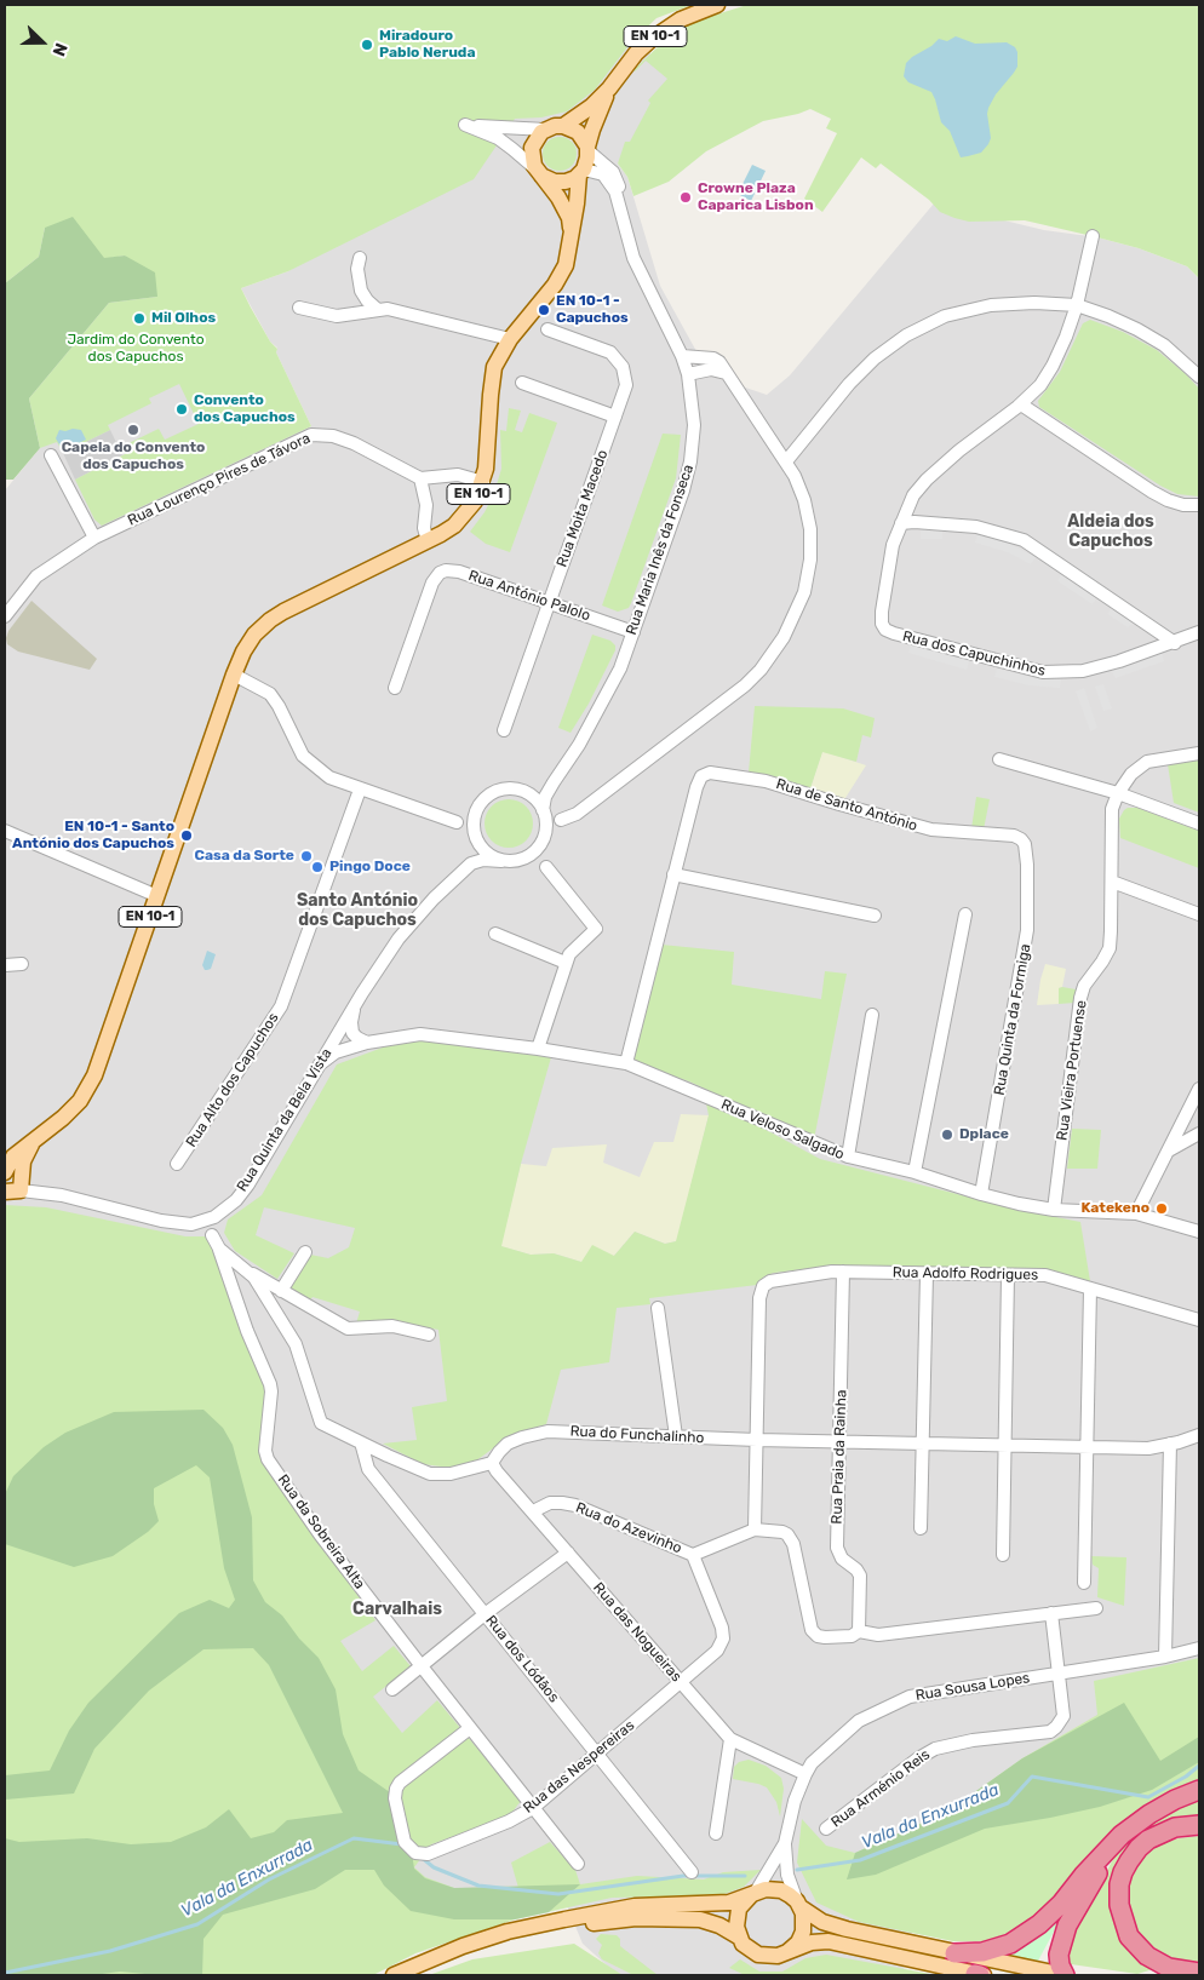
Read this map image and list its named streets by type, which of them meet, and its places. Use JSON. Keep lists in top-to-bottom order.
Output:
{
  "streets": {
    "main road": ["EN 10-1"],
    "street": [
      "Rua Lourenço Pires de Távora",
      "Rua Moita Macedo",
      "Rua Maria Inês da Fonseca",
      "Rua António Palolo",
      "Rua dos Capuchinhos",
      "Rua de Santo António",
      "Rua Quinta da Formiga",
      "Rua Vieira Portuense",
      "Rua Alto dos Capuchos",
      "Rua Quinta da Bela Vista",
      "Rua Veloso Salgado",
      "Rua Adolfo Rodrigues",
      "Rua do Funchalinho",
      "Rua Praia da Rainha",
      "Rua do Azevinho",
      "Rua da Sobreira Alta",
      "Rua das Nogueiras",
      "Rua dos Lódãos",
      "Rua Sousa Lopes",
      "Rua das Nespereiras",
      "Rua Arménio Reis"
    ]
  },
  "crossings": [
    ["EN 10-1", "Rua Maria Inês da Fonseca"],
    ["EN 10-1", "Rua Quinta da Bela Vista"],
    ["Rua Moita Macedo", "Rua António Palolo"],
    ["Rua Maria Inês da Fonseca", "Rua António Palolo"],
    ["Rua de Santo António", "Rua Quinta da Formiga"],
    ["Rua Quinta da Formiga", "Rua Veloso Salgado"],
    ["Rua Vieira Portuense", "Rua Veloso Salgado"],
    ["Rua Quinta da Bela Vista", "Rua Veloso Salgado"],
    ["Rua Adolfo Rodrigues", "Rua do Funchalinho"],
    ["Rua Adolfo Rodrigues", "Rua Praia da Rainha"],
    ["Rua do Funchalinho", "Rua Praia da Rainha"],
    ["Rua do Funchalinho", "Rua das Nogueiras"],
    ["Rua Praia da Rainha", "Rua do Azevinho"],
    ["Rua do Azevinho", "Rua das Nogueiras"],
    ["Rua do Azevinho", "Rua das Nespereiras"],
    ["Rua da Sobreira Alta", "Rua das Nespereiras"],
    ["Rua das Nogueiras", "Rua Sousa Lopes"],
    ["Rua das Nogueiras", "Rua das Nespereiras"],
    ["Rua dos Lódãos", "Rua das Nespereiras"],
    ["Rua Sousa Lopes", "Rua Arménio Reis"]
  ],
  "districts": ["Aldeia dos Capuchos", "Santo António dos Capuchos", "Carvalhais"],
  "water": ["Vala da Enxurrada"],
  "parks": ["Jardim do Convento dos Capuchos"],
  "places": [
    "Miradouro Pablo Neruda",
    "Crowne Plaza Caparica Lisbon",
    "EN 10-1 - Capuchos",
    "Mil Olhos",
    "Convento dos Capuchos",
    "Capela do Convento dos Capuchos",
    "EN 10-1 - Santo António dos Capuchos",
    "Casa da Sorte",
    "Pingo Doce",
    "Dplace",
    "Katekeno"
  ],
  "north": "right"
}
